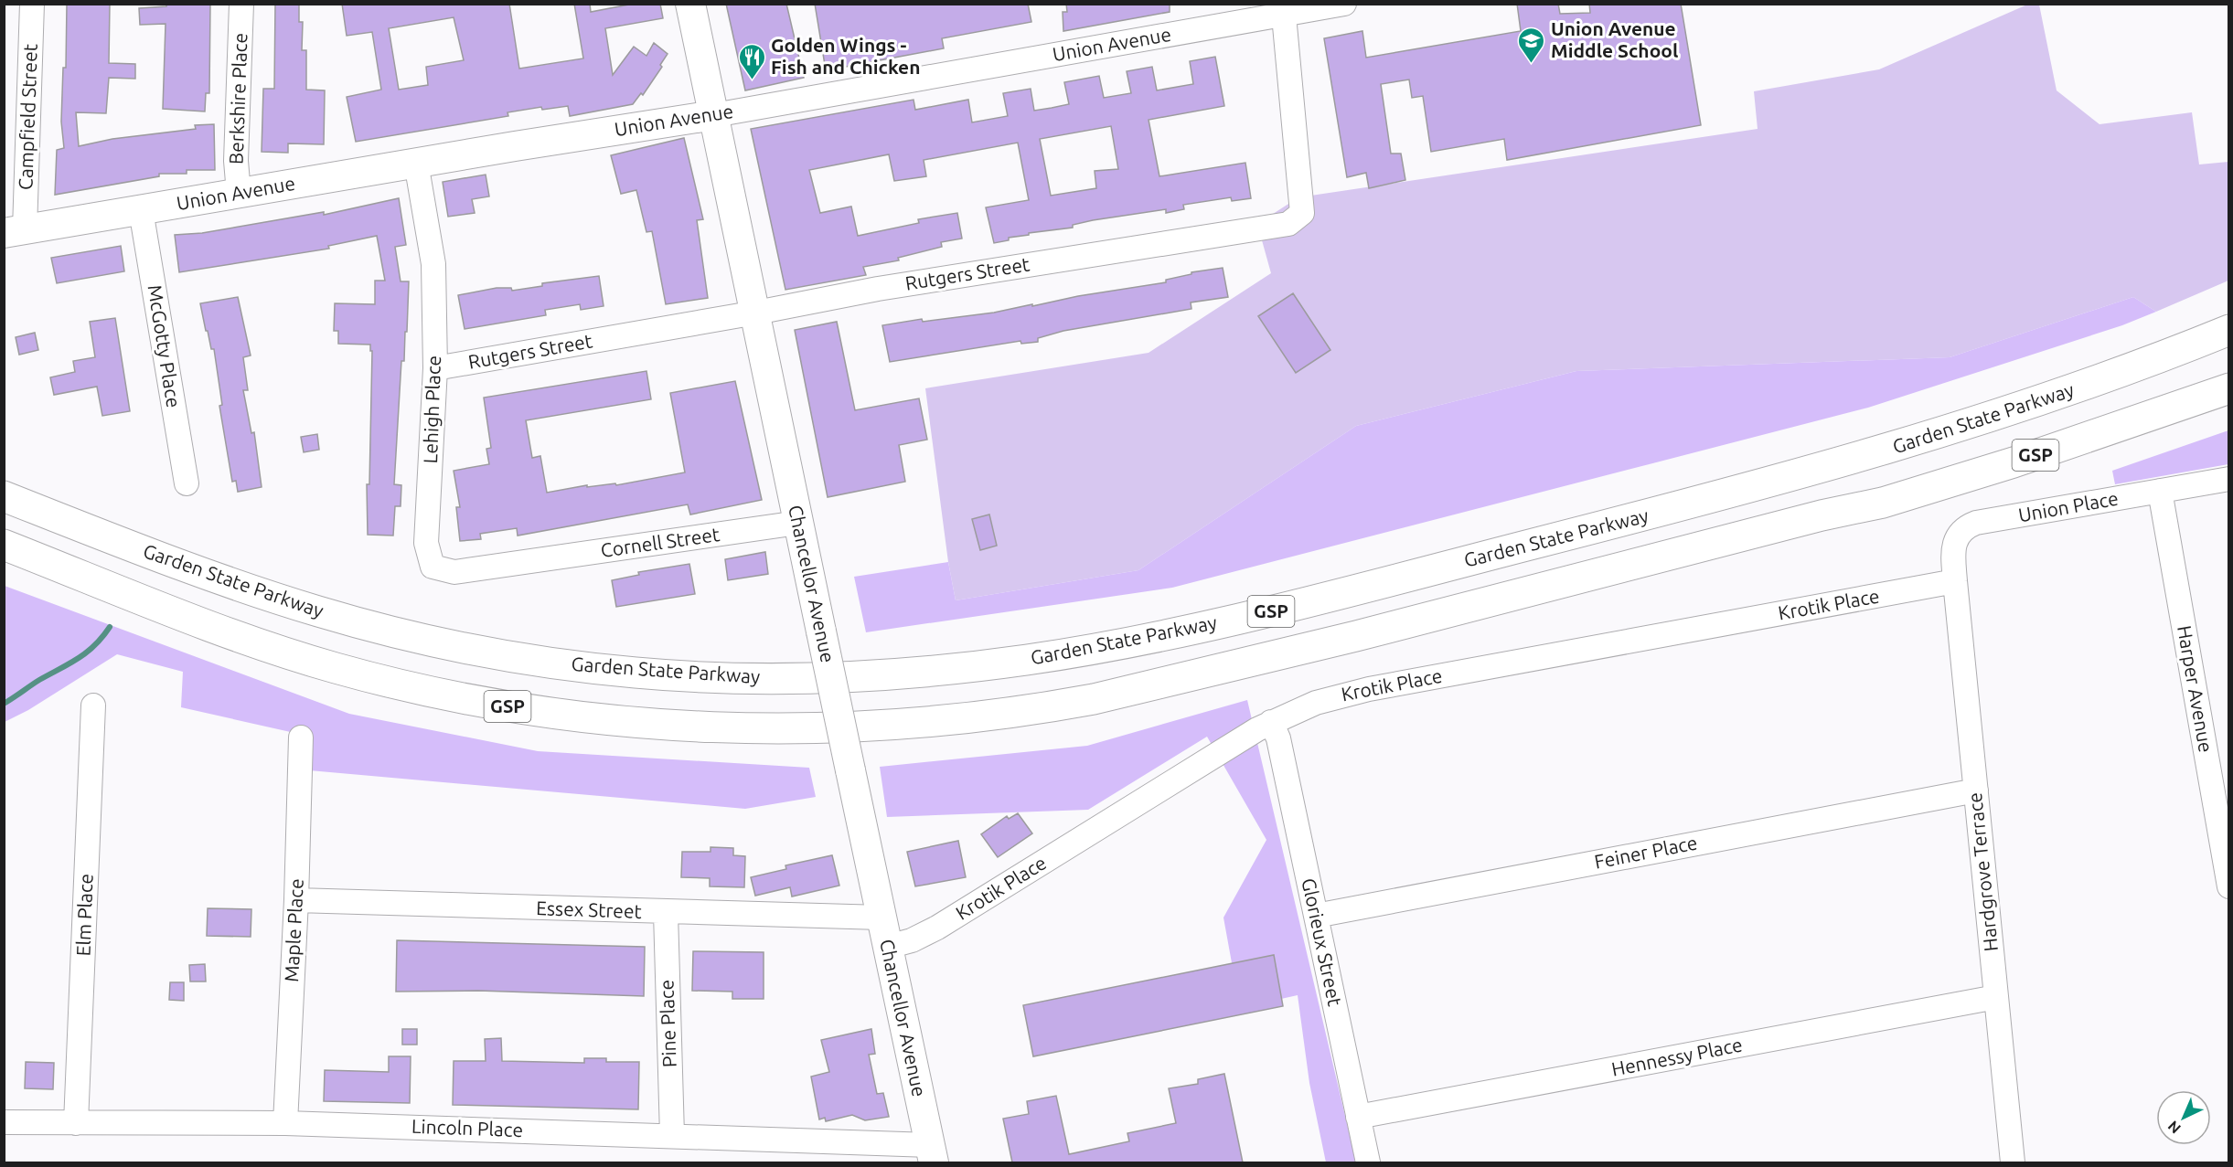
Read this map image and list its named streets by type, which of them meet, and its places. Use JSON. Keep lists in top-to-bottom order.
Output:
{
  "streets": {
    "highway": ["Garden State Parkway", "GSP"],
    "main road": ["Union Avenue", "Chancellor Avenue"],
    "street": [
      "Berkshire Place",
      "Campfield Street",
      "Rutgers Street",
      "McGotty Place",
      "Lehigh Place",
      "Union Place",
      "Cornell Street",
      "Krotik Place",
      "Harper Avenue",
      "Feiner Place",
      "Hardgrove Terrace",
      "Essex Street",
      "Elm Place",
      "Maple Place",
      "Glorieux Street",
      "Pine Place",
      "Hennessy Place",
      "Lincoln Place"
    ]
  },
  "crossings": [
    ["Union Avenue", "Berkshire Place"],
    ["Union Avenue", "Campfield Street"],
    ["Union Avenue", "Rutgers Street"],
    ["Union Avenue", "McGotty Place"],
    ["Union Avenue", "Lehigh Place"],
    ["Union Avenue", "Chancellor Avenue"],
    ["Rutgers Street", "Lehigh Place"],
    ["Rutgers Street", "Chancellor Avenue"],
    ["Lehigh Place", "Cornell Street"],
    ["Union Place", "Krotik Place"],
    ["Union Place", "Harper Avenue"],
    ["Union Place", "Hardgrove Terrace"],
    ["Cornell Street", "Chancellor Avenue"],
    ["Chancellor Avenue", "Krotik Place"],
    ["Chancellor Avenue", "Essex Street"],
    ["Chancellor Avenue", "Lincoln Place"],
    ["Krotik Place", "Hardgrove Terrace"],
    ["Krotik Place", "Glorieux Street"],
    ["Feiner Place", "Hardgrove Terrace"],
    ["Feiner Place", "Glorieux Street"],
    ["Hardgrove Terrace", "Hennessy Place"],
    ["Essex Street", "Maple Place"],
    ["Essex Street", "Pine Place"],
    ["Elm Place", "Lincoln Place"],
    ["Maple Place", "Lincoln Place"],
    ["Glorieux Street", "Hennessy Place"],
    ["Pine Place", "Lincoln Place"]
  ],
  "places": {
    "school or university": ["Union Avenue Middle School"],
    "restaurant": ["Golden Wings - Fish and Chicken"]
  },
  "north": "bottom left"
}
